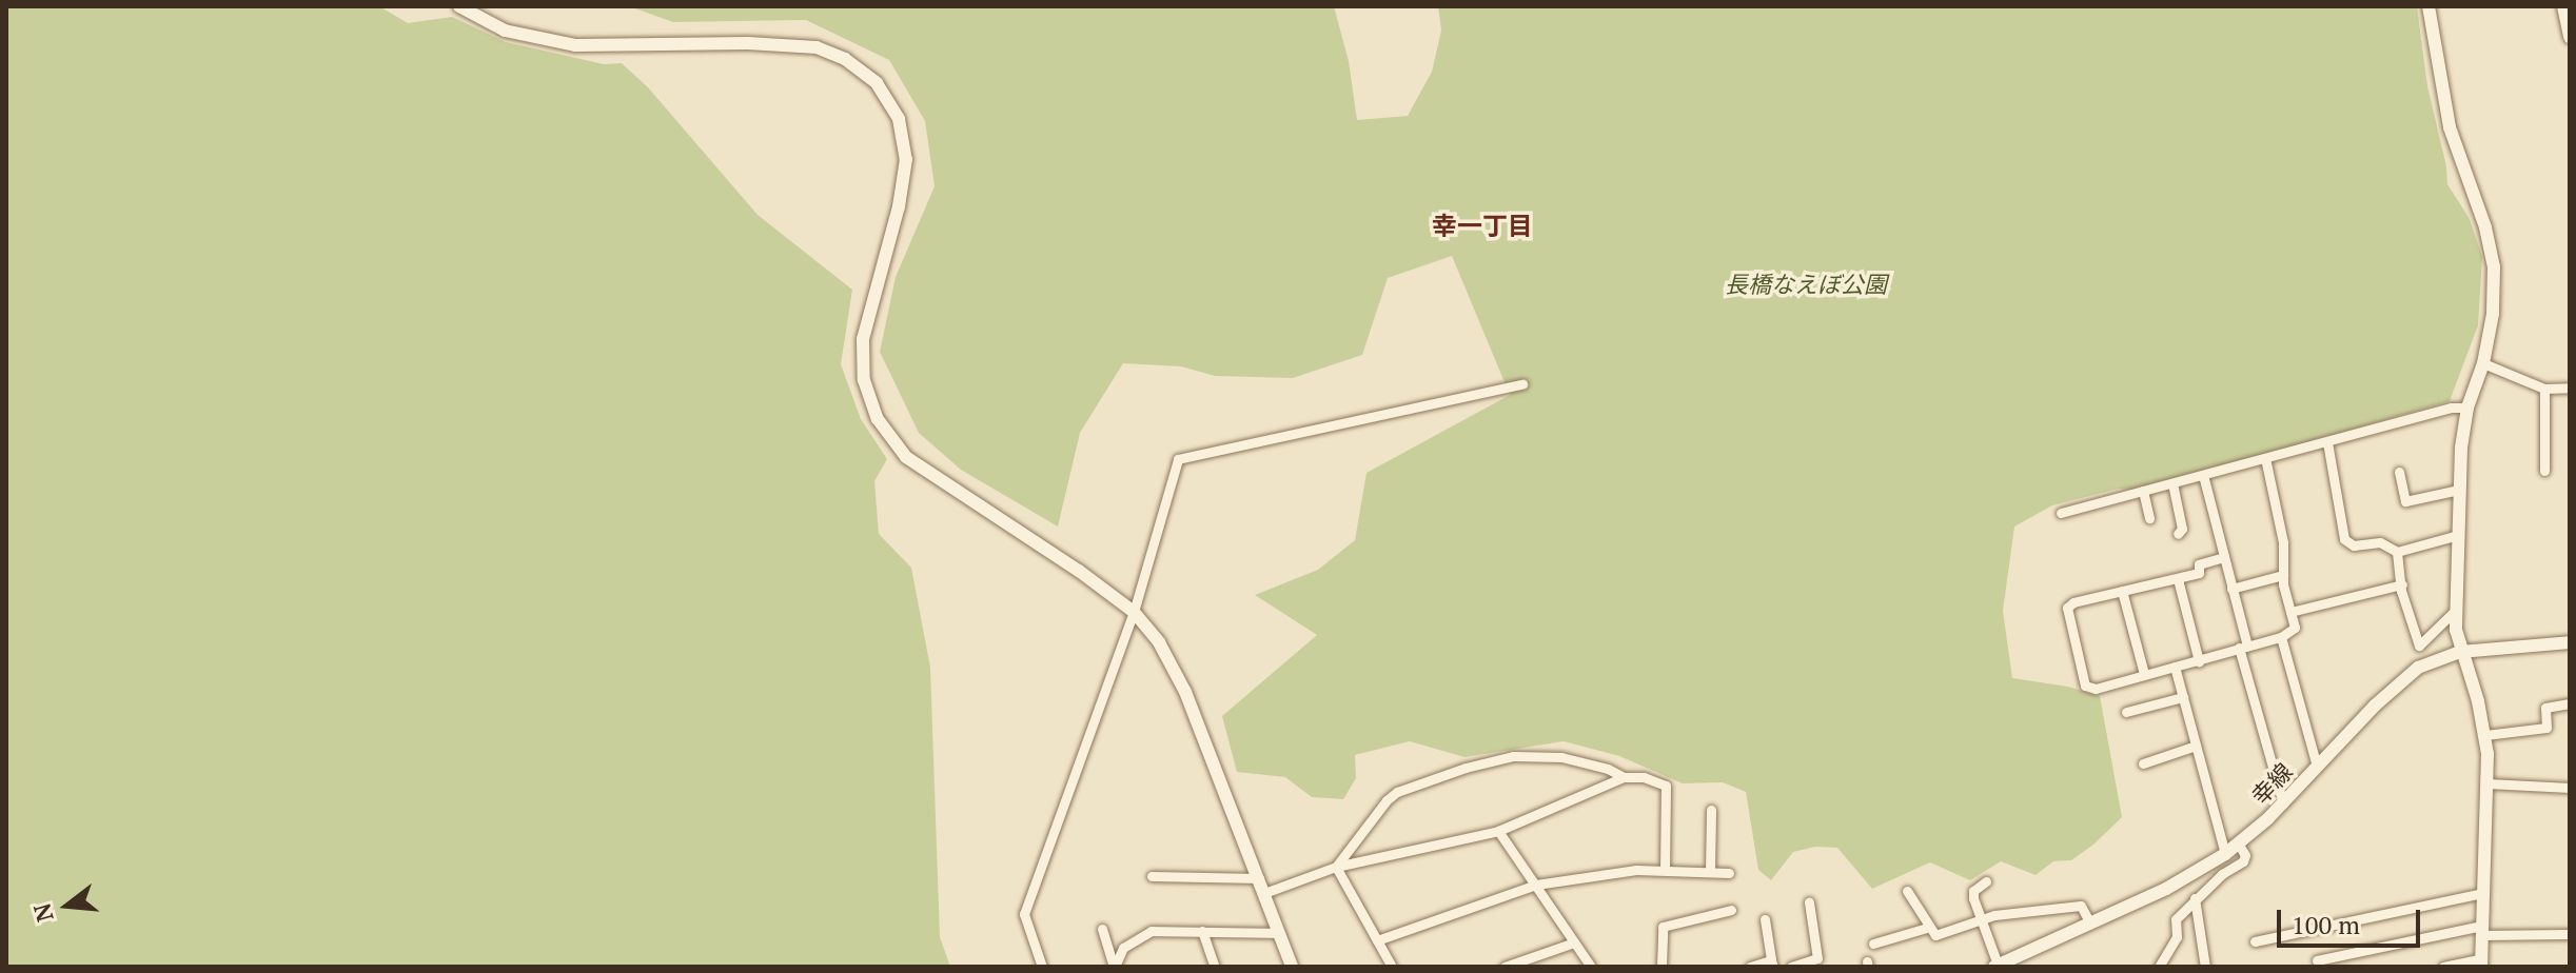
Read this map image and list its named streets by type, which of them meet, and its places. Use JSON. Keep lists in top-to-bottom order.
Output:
{
  "streets": {
    "street": ["幸線"]
  },
  "districts": ["幸一丁目"],
  "parks": ["長橋なえぼ公園"],
  "scale_bar": "100 m",
  "north": "left"
}
